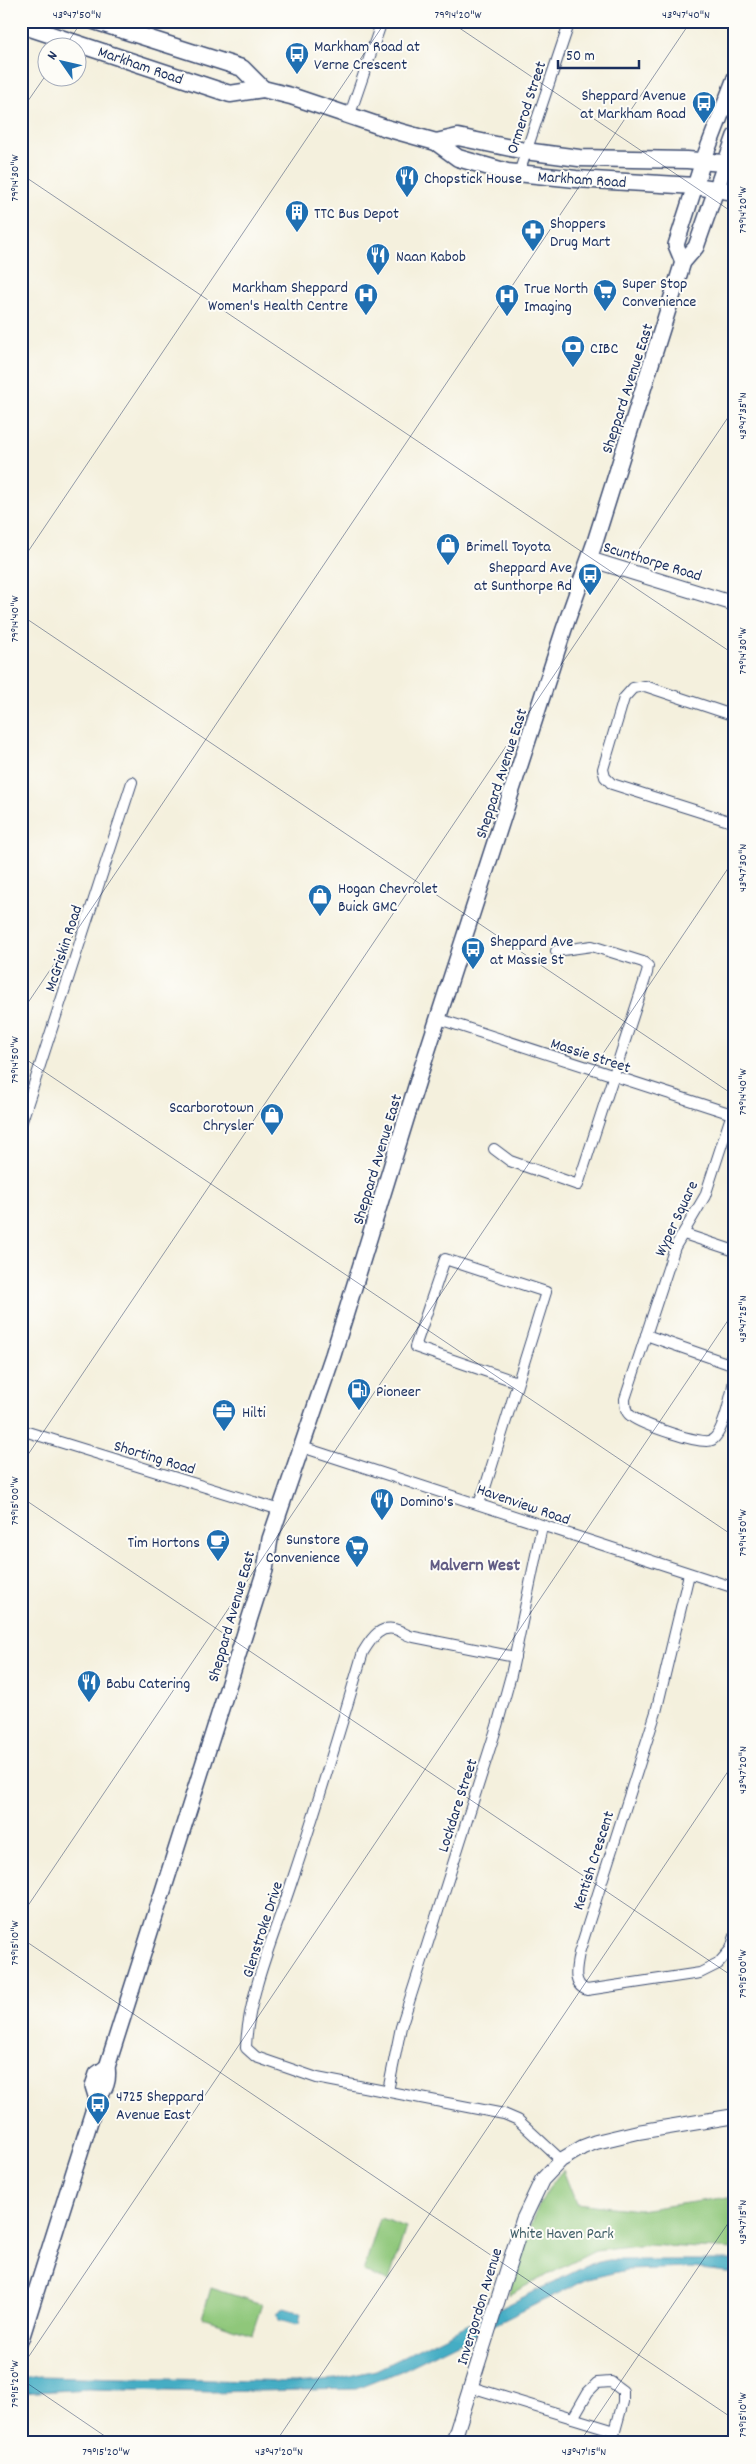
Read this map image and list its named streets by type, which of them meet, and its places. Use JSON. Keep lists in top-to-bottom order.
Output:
{
  "streets": {
    "main road": ["Markham Road", "Sheppard Avenue East"],
    "street": [
      "Ormerod Street",
      "Scunthorpe Road",
      "McGriskin Road",
      "Massie Street",
      "Wyper Square",
      "Shorting Road",
      "Havenview Road",
      "Lockdare Street",
      "Kentish Crescent",
      "Glenstroke Drive",
      "Invergordon Avenue"
    ]
  },
  "crossings": [
    ["Markham Road", "Ormerod Street"],
    ["Markham Road", "Sheppard Avenue East"],
    ["Sheppard Avenue East", "Scunthorpe Road"],
    ["Sheppard Avenue East", "Massie Street"],
    ["Sheppard Avenue East", "Shorting Road"],
    ["Sheppard Avenue East", "Havenview Road"],
    ["Massie Street", "Wyper Square"],
    ["Havenview Road", "Lockdare Street"],
    ["Havenview Road", "Kentish Crescent"],
    ["Lockdare Street", "Glenstroke Drive"],
    ["Glenstroke Drive", "Invergordon Avenue"]
  ],
  "districts": ["Malvern West"],
  "parks": ["White Haven Park"],
  "places": {
    "bus stop": [
      "Markham Road at Verne Crescent",
      "Sheppard Avenue at Markham Road",
      "Sheppard Ave at Sunthorpe Rd",
      "Sheppard Ave at Massie St",
      "4725 Sheppard Avenue East"
    ],
    "restaurant": [
      "Chopstick House",
      "Naan Kabob",
      "Domino's",
      "Babu Catering"
    ],
    "building": ["TTC Bus Depot"],
    "pharmacy": ["Shoppers Drug Mart"],
    "supermarket": ["Super Stop Convenience", "Sunstore Convenience"],
    "hospital": ["Markham Sheppard Women's Health Centre", "True North Imaging"],
    "bank": ["CIBC"],
    "shop": ["Brimell Toyota", "Hogan Chevrolet Buick GMC", "Scarborotown Chrysler"],
    "fuel station": ["Pioneer"],
    "office": ["Hilti"],
    "cafe": ["Tim Hortons"]
  },
  "scale_bar": "50 m",
  "north": "top left",
  "coordinates": [
    "43°47'50\"N",
    "79°14'20\"W",
    "43°47'40\"N",
    "79°14'30\"W",
    "43°47'35\"N",
    "79°14'40\"W",
    "43°47'30\"N",
    "79°14'50\"W",
    "43°47'25\"N",
    "79°15'00\"W",
    "43°47'20\"N",
    "79°15'10\"W",
    "43°47'15\"N",
    "79°15'20\"W"
  ]
}
